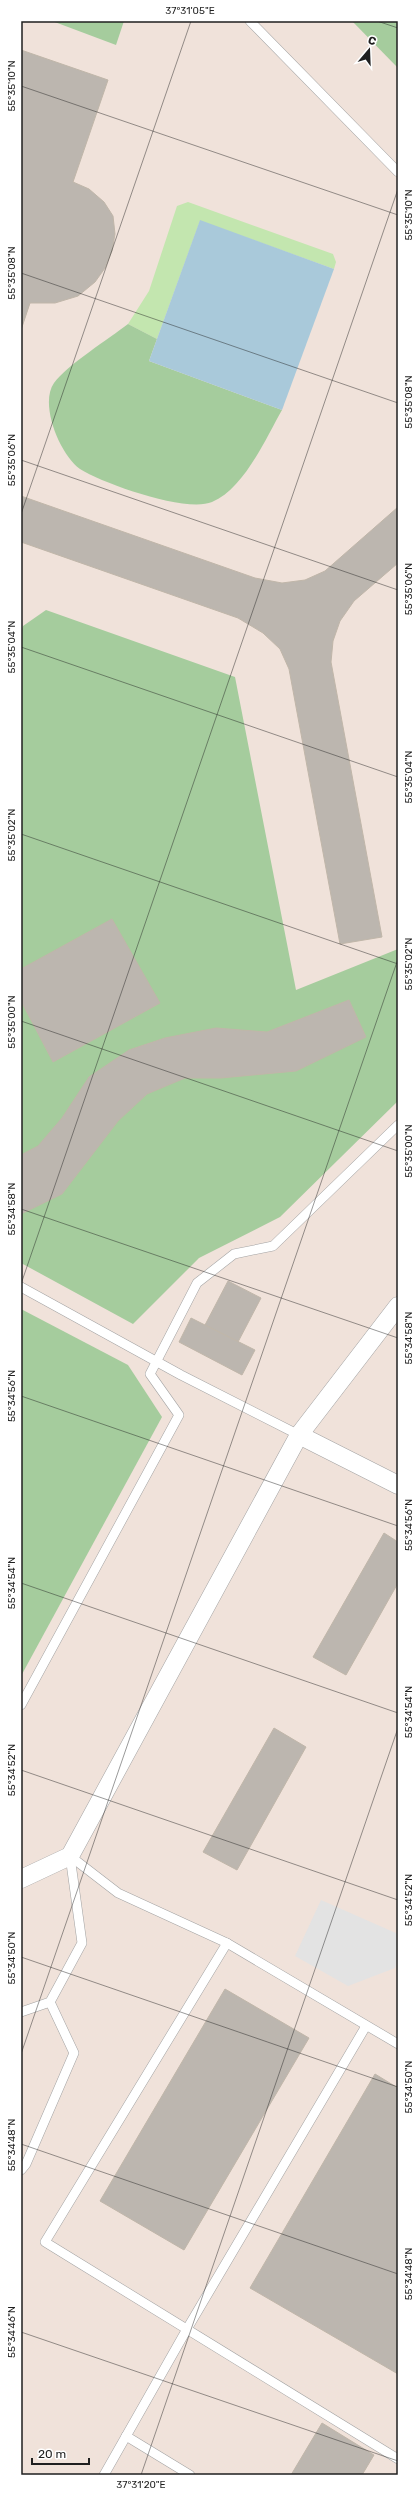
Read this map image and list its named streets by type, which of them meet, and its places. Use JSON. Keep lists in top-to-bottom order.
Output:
{
  "scale_bar": "20 m",
  "north": "top",
  "coordinates": [
    "37°31'05\"E",
    "55°35'10\"N",
    "55°35'08\"N",
    "55°35'06\"N",
    "55°35'04\"N",
    "55°35'02\"N",
    "55°35'00\"N",
    "55°34'58\"N",
    "55°34'56\"N",
    "55°34'54\"N",
    "55°34'52\"N",
    "55°34'50\"N",
    "55°34'48\"N",
    "55°34'46\"N",
    "37°31'20\"E"
  ]
}
